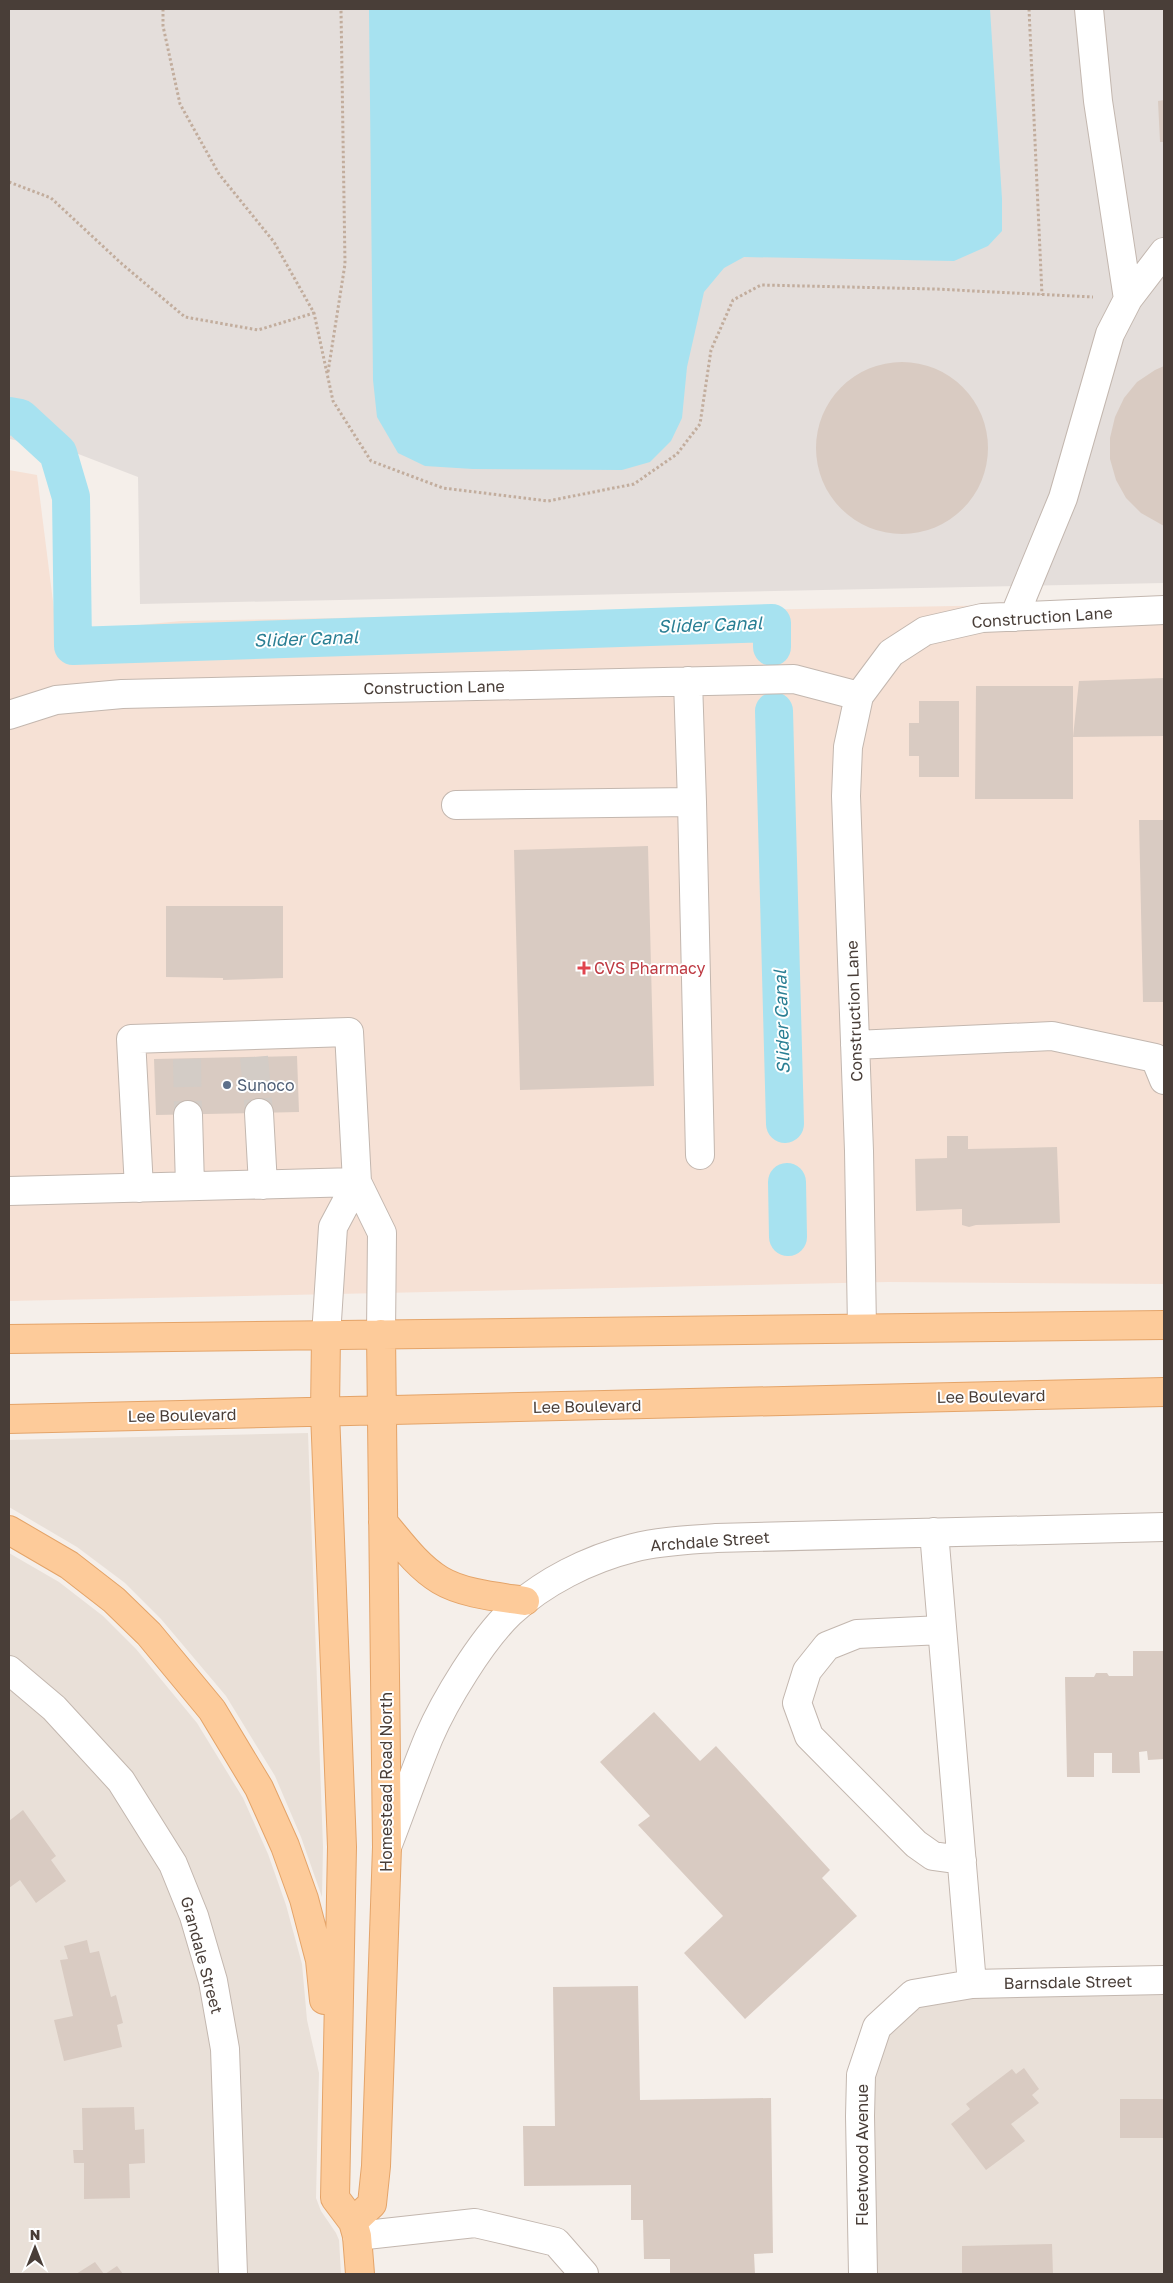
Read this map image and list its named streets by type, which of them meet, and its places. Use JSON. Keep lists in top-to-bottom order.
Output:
{
  "streets": {
    "main road": ["Lee Boulevard", "Homestead Road North"],
    "street": [
      "Construction Lane",
      "Archdale Street",
      "Grandale Street",
      "Barnsdale Street",
      "Fleetwood Avenue"
    ]
  },
  "crossings": [
    ["Lee Boulevard", "Homestead Road North"],
    ["Archdale Street", "Homestead Road North"],
    ["Barnsdale Street", "Fleetwood Avenue"]
  ],
  "water": ["Slider Canal"],
  "places": {
    "health": ["CVS Pharmacy"],
    "other": ["Sunoco"]
  },
  "north": "top"
}
